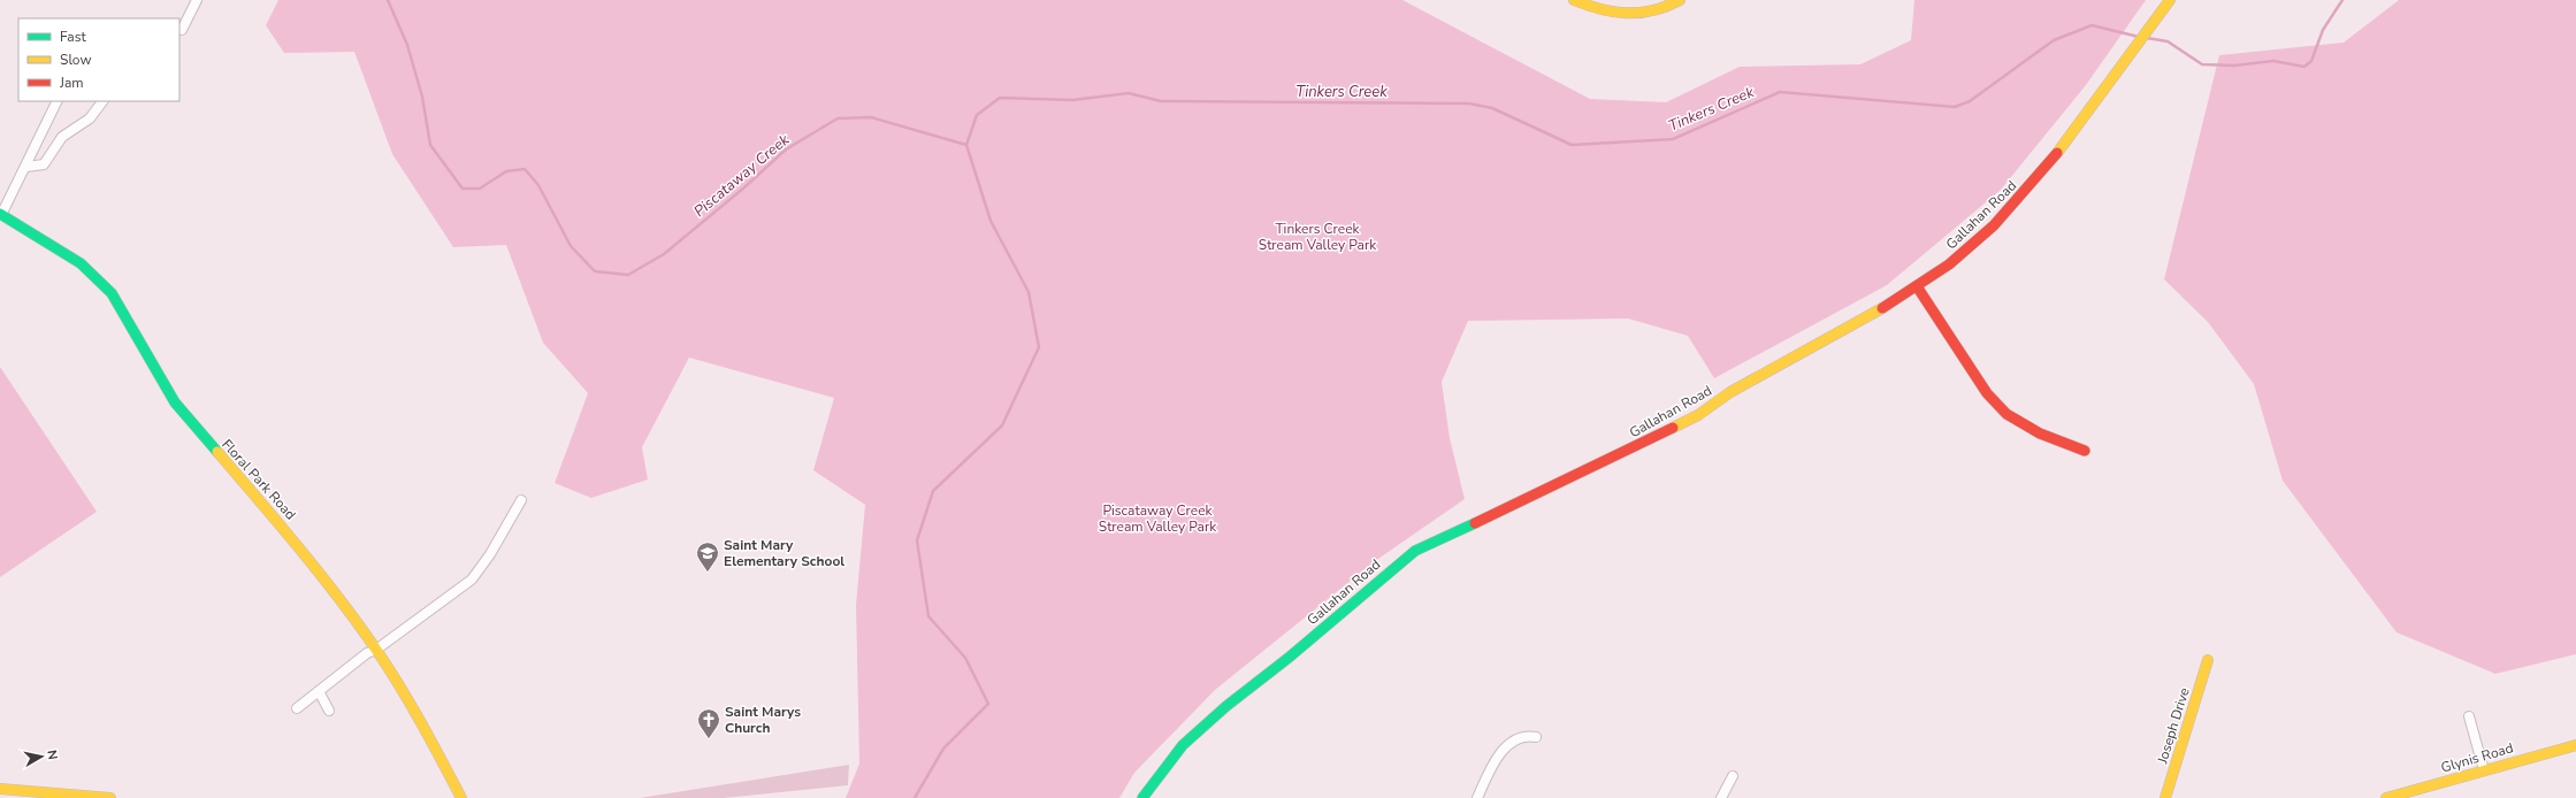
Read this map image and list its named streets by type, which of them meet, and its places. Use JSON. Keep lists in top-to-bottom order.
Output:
{
  "streets": {
    "street": [
      "Gallahan Road",
      "Floral Park Road",
      "Joseph Drive",
      "Glynis Road"
    ]
  },
  "water": ["Tinkers Creek", "Piscataway Creek"],
  "parks": ["Tinkers Creek Stream Valley Park", "Piscataway Creek Stream Valley Park"],
  "places": {
    "school or university": ["Saint Mary Elementary School"],
    "church": ["Saint Marys Church"]
  },
  "legend": ["Fast", "Slow", "Jam"],
  "north": "right"
}
